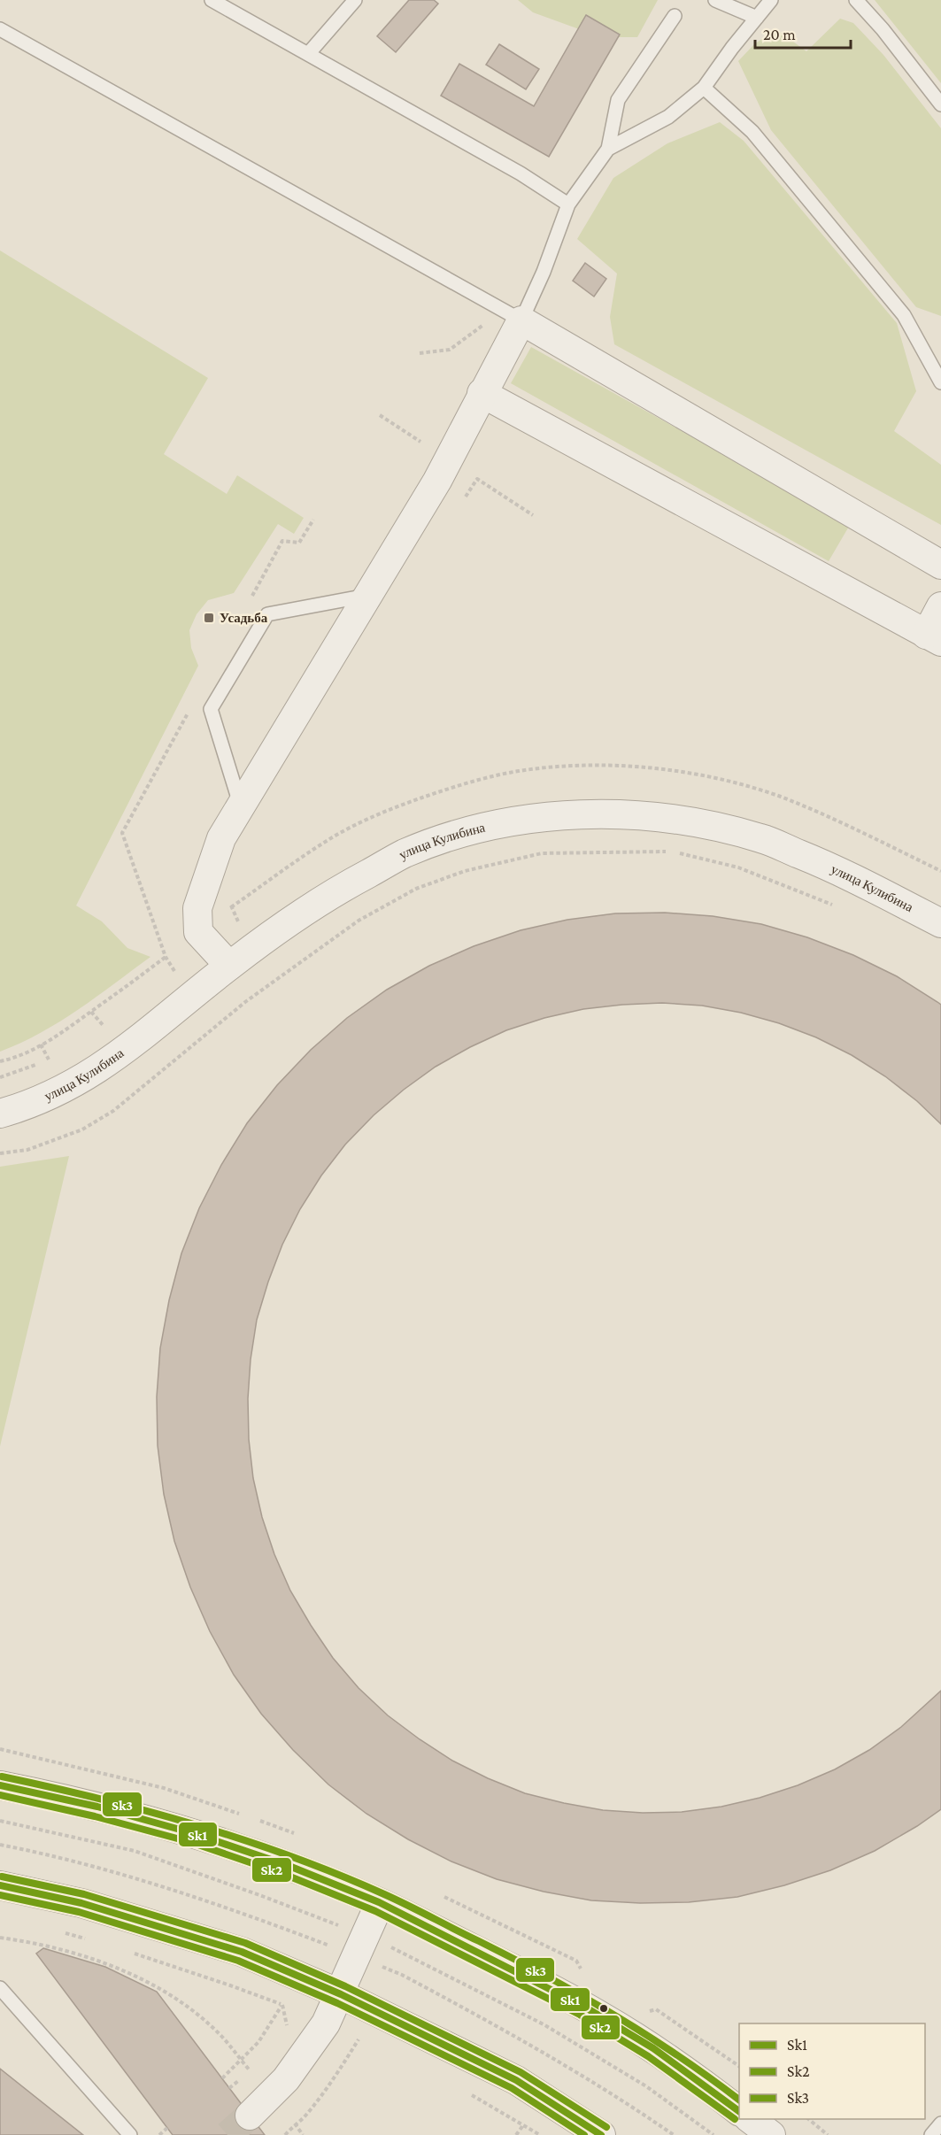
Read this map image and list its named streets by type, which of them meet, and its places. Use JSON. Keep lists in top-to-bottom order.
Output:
{
  "streets": {
    "street": ["улица Кулибина"]
  },
  "places": {
    "transit": ["Усадьба"]
  },
  "lines": ["transit line Sk3", "transit line Sk1", "transit line Sk2"],
  "legend": ["Sk1", "Sk2", "Sk3"],
  "scale_bar": "20 m"
}
